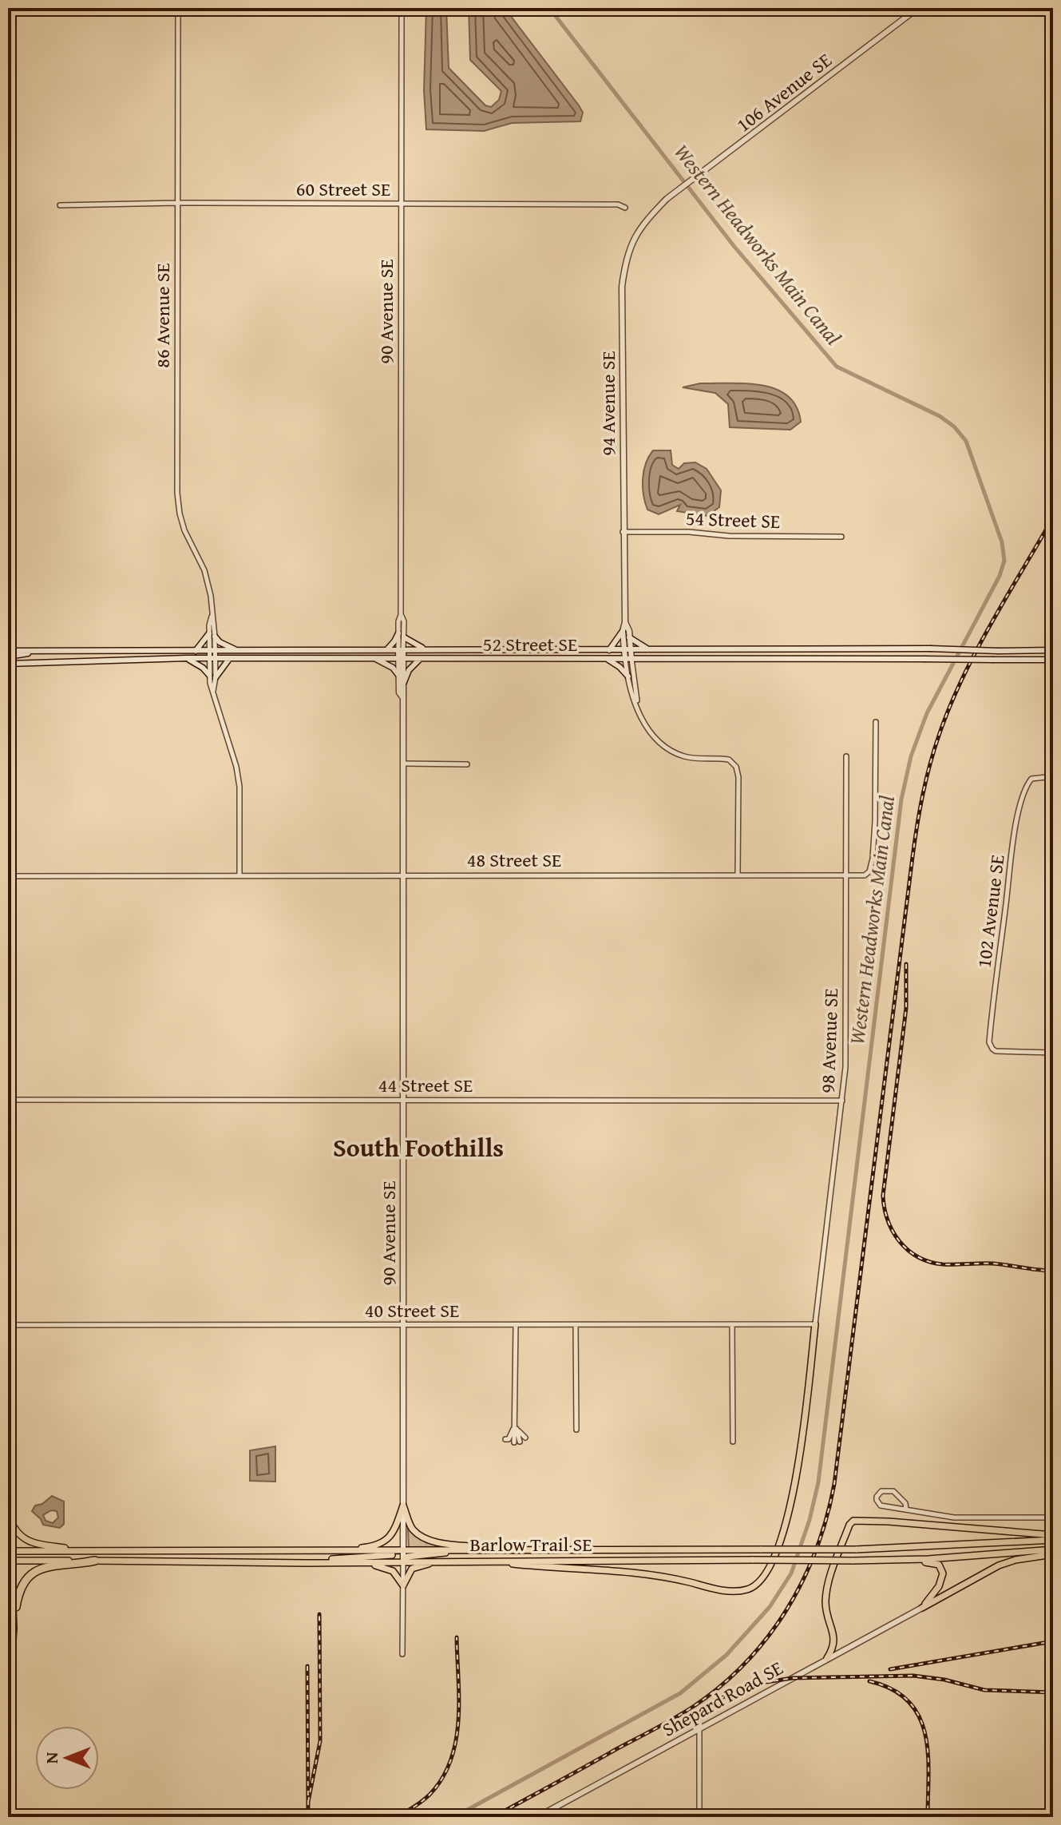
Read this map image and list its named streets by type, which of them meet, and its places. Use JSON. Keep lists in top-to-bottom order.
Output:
{
  "streets": {
    "main road": [
      "106 Avenue SE",
      "90 Avenue SE",
      "94 Avenue SE",
      "52 Street SE",
      "Barlow Trail SE",
      "Shepard Road SE"
    ],
    "street": [
      "60 Street SE",
      "86 Avenue SE",
      "54 Street SE",
      "48 Street SE",
      "102 Avenue SE",
      "98 Avenue SE",
      "44 Street SE",
      "40 Street SE"
    ]
  },
  "crossings": [
    ["106 Avenue SE", "94 Avenue SE"],
    ["60 Street SE", "90 Avenue SE"],
    ["60 Street SE", "86 Avenue SE"],
    ["90 Avenue SE", "52 Street SE"],
    ["90 Avenue SE", "48 Street SE"],
    ["90 Avenue SE", "44 Street SE"],
    ["90 Avenue SE", "40 Street SE"],
    ["90 Avenue SE", "Barlow Trail SE"],
    ["86 Avenue SE", "52 Street SE"],
    ["86 Avenue SE", "48 Street SE"],
    ["94 Avenue SE", "54 Street SE"],
    ["94 Avenue SE", "52 Street SE"],
    ["94 Avenue SE", "48 Street SE"],
    ["48 Street SE", "98 Avenue SE"],
    ["98 Avenue SE", "44 Street SE"],
    ["98 Avenue SE", "40 Street SE"]
  ],
  "districts": ["South Foothills"],
  "water": ["Western Headworks Main Canal"],
  "north": "left"
}
